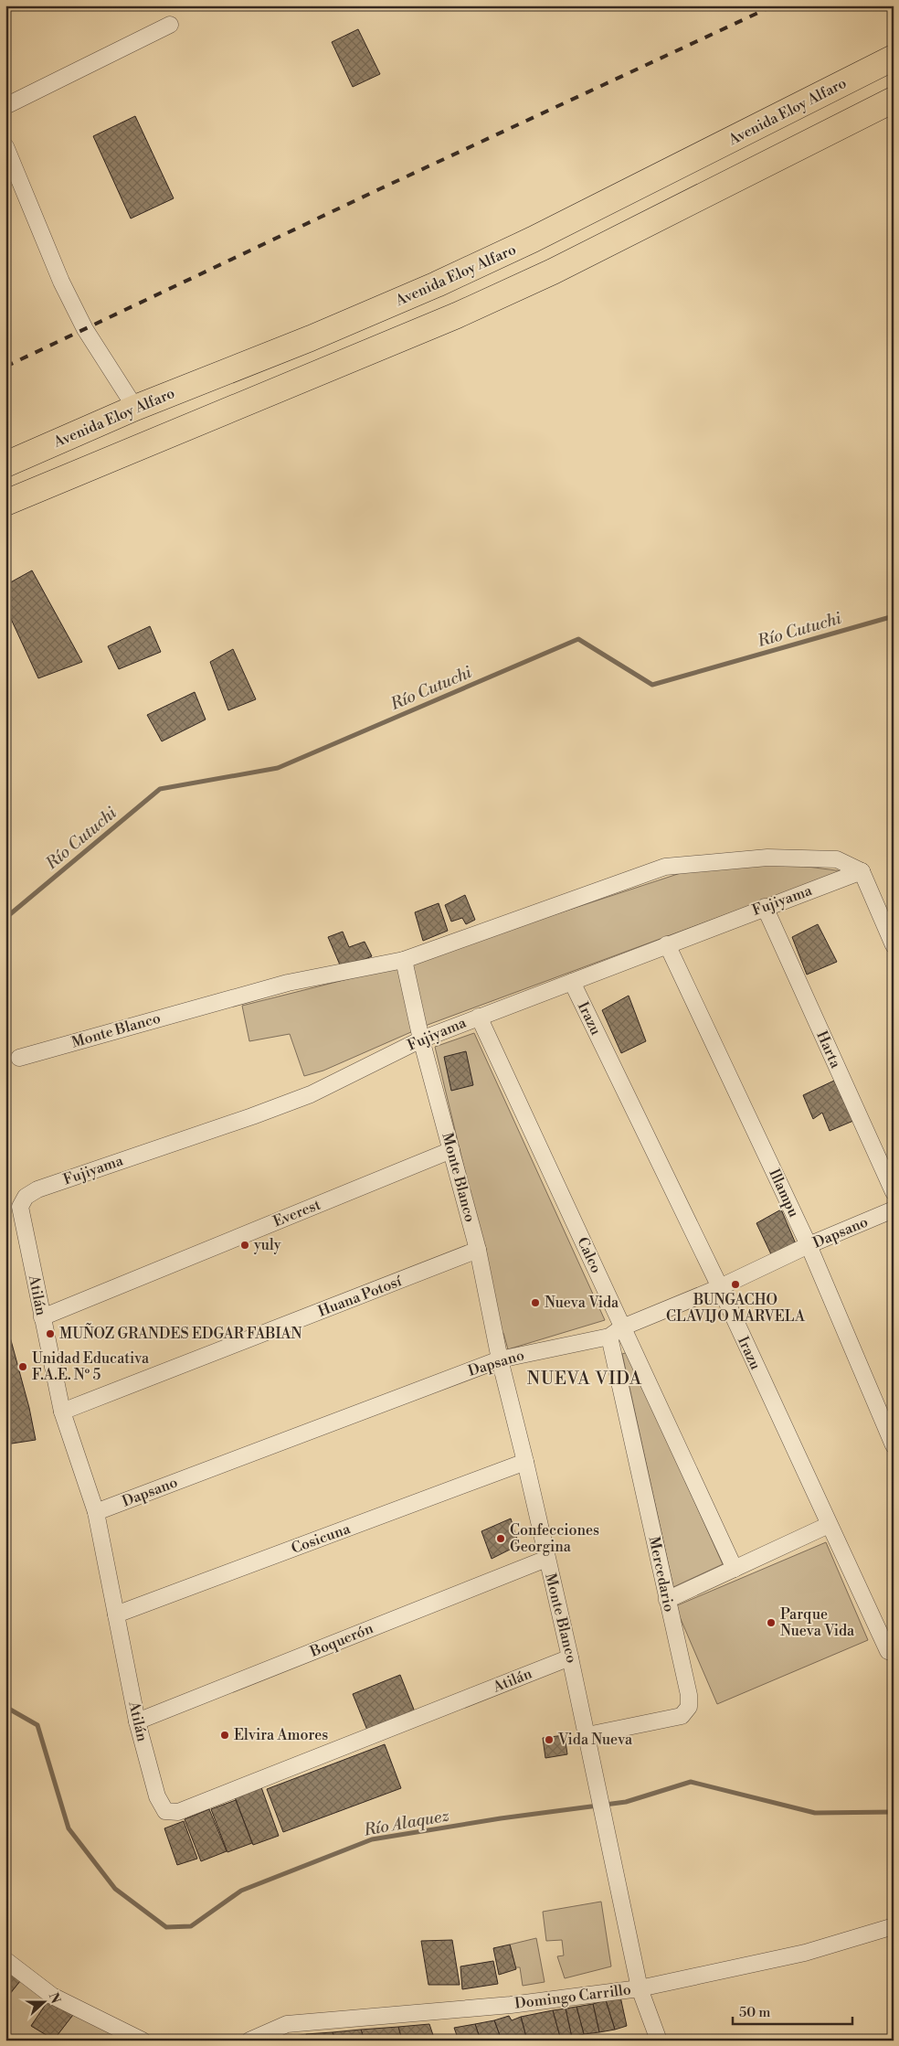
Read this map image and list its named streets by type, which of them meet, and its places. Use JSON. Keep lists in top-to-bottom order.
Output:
{
  "streets": {
    "main road": ["Avenida Eloy Alfaro"],
    "street": [
      "Fujiyama",
      "Irazu",
      "Monte Blanco",
      "Harta",
      "Illampu",
      "Everest",
      "Dapsano",
      "Calco",
      "Atilán",
      "Huana Potosí",
      "Cosicuna",
      "Mercedario",
      "Boquerón",
      "Domingo Carrillo"
    ]
  },
  "crossings": [
    ["Fujiyama", "Irazu"],
    ["Fujiyama", "Monte Blanco"],
    ["Fujiyama", "Harta"],
    ["Fujiyama", "Illampu"],
    ["Fujiyama", "Calco"],
    ["Fujiyama", "Atilán"],
    ["Irazu", "Dapsano"],
    ["Monte Blanco", "Everest"],
    ["Monte Blanco", "Dapsano"],
    ["Monte Blanco", "Atilán"],
    ["Monte Blanco", "Huana Potosí"],
    ["Monte Blanco", "Cosicuna"],
    ["Monte Blanco", "Mercedario"],
    ["Monte Blanco", "Boquerón"],
    ["Monte Blanco", "Domingo Carrillo"],
    ["Illampu", "Dapsano"],
    ["Everest", "Atilán"],
    ["Dapsano", "Calco"],
    ["Dapsano", "Atilán"],
    ["Dapsano", "Mercedario"],
    ["Calco", "Mercedario"],
    ["Atilán", "Huana Potosí"],
    ["Atilán", "Cosicuna"],
    ["Atilán", "Boquerón"]
  ],
  "districts": ["NUEVA VIDA"],
  "water": ["Río Cutuchi", "Río Alaquez"],
  "places": [
    "yuly",
    "BUNGACHO CLAVIJO MARVELA",
    "Nueva Vida",
    "MUÑOZ GRANDES EDGAR FABIAN",
    "Unidad Educativa F.A.E. Nº 5",
    "Confecciones Georgina",
    "Parque Nueva Vida",
    "Elvira Amores",
    "Vida Nueva"
  ],
  "scale_bar": "50 m",
  "north": "right"
}
